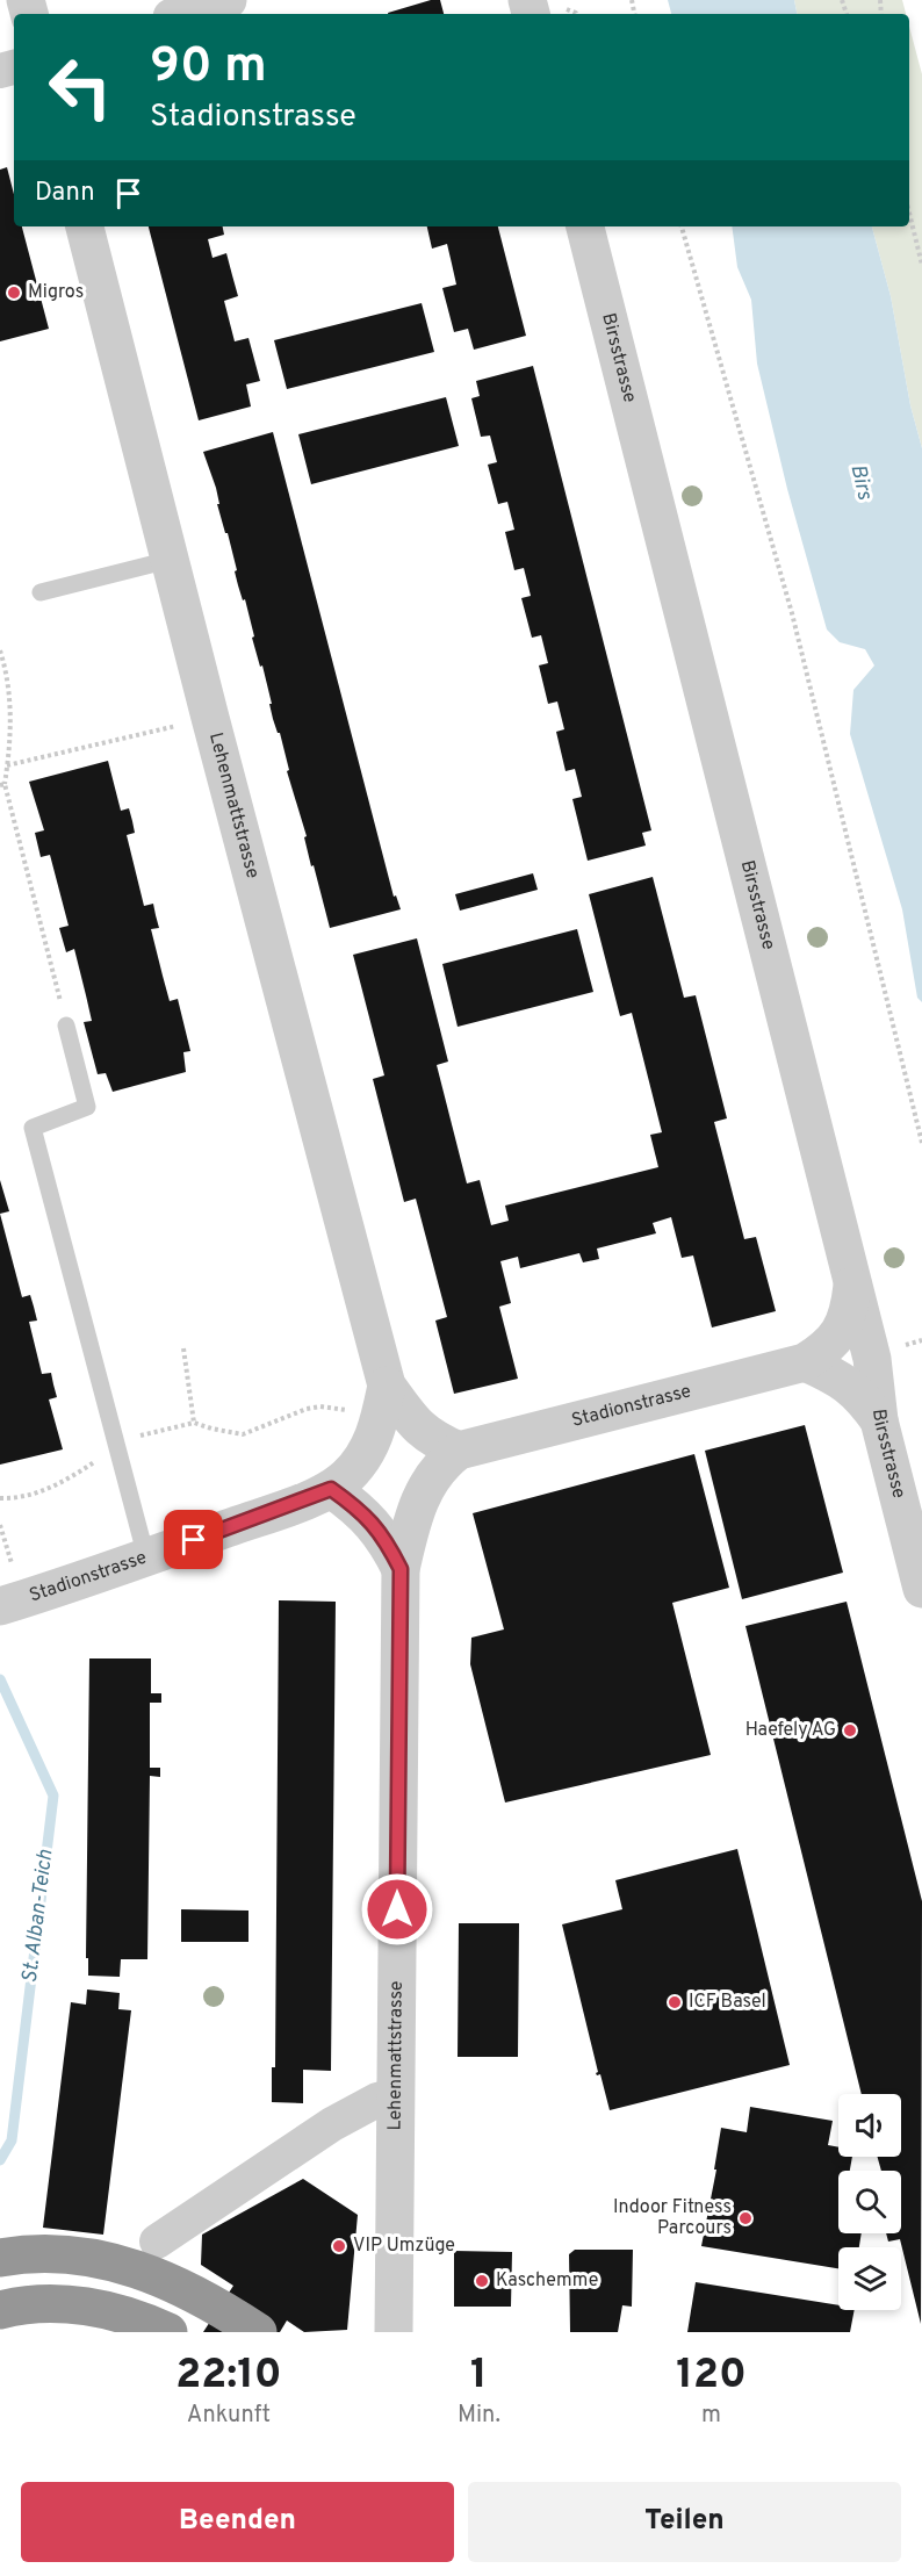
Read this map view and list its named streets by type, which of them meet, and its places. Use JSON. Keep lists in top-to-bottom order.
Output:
{
  "streets": {
    "street": ["Birsstrasse", "Lehenmattstrasse", "Stadionstrasse"]
  },
  "crossings": [
    ["Birsstrasse", "Stadionstrasse"],
    ["Lehenmattstrasse", "Stadionstrasse"]
  ],
  "water": ["Birs", "St. Alban-Teich"],
  "places": [
    "Migros",
    "Haefely AG",
    "ICF Basel",
    "Indoor Fitness Parcours",
    "VIP Umzüge",
    "Kaschemme"
  ],
  "page": {
    "turn": ["90 m", "Stadionstrasse"],
    "then": "Dann",
    "eta": [
      "22:10",
      "Ankunft",
      "1",
      "Min.",
      "120",
      "m"
    ],
    "buttons": ["Beenden", "Teilen"]
  }
}
